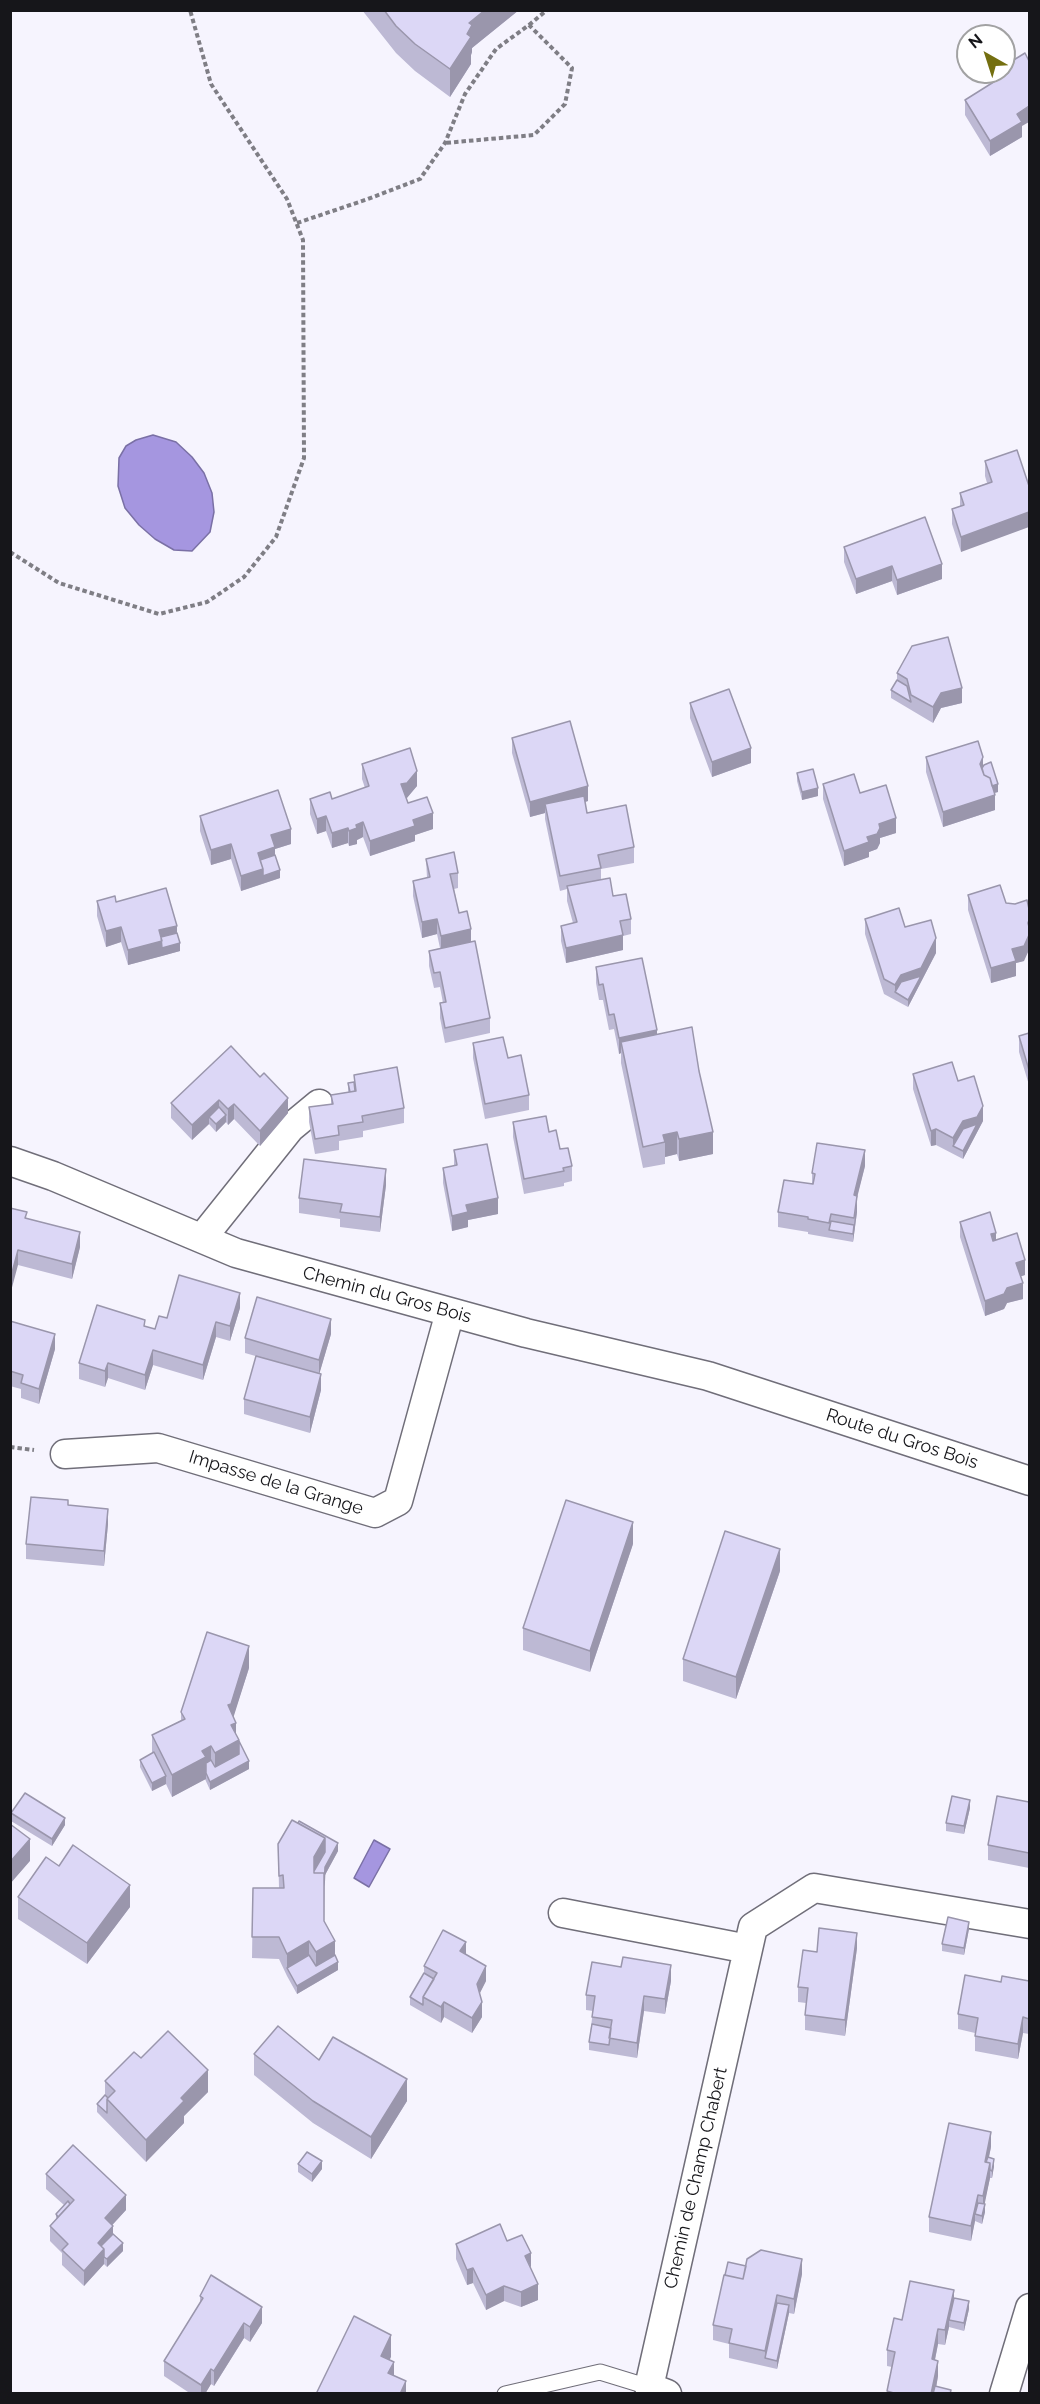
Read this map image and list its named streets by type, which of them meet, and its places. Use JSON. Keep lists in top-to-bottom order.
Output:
{
  "streets": {
    "street": [
      "Chemin du Gros Bois",
      "Route du Gros Bois",
      "Impasse de la Grange",
      "Chemin de Champ Chabert"
    ]
  },
  "crossings": [
    ["Chemin du Gros Bois", "Route du Gros Bois"],
    ["Chemin du Gros Bois", "Impasse de la Grange"]
  ],
  "north": "top left"
}
